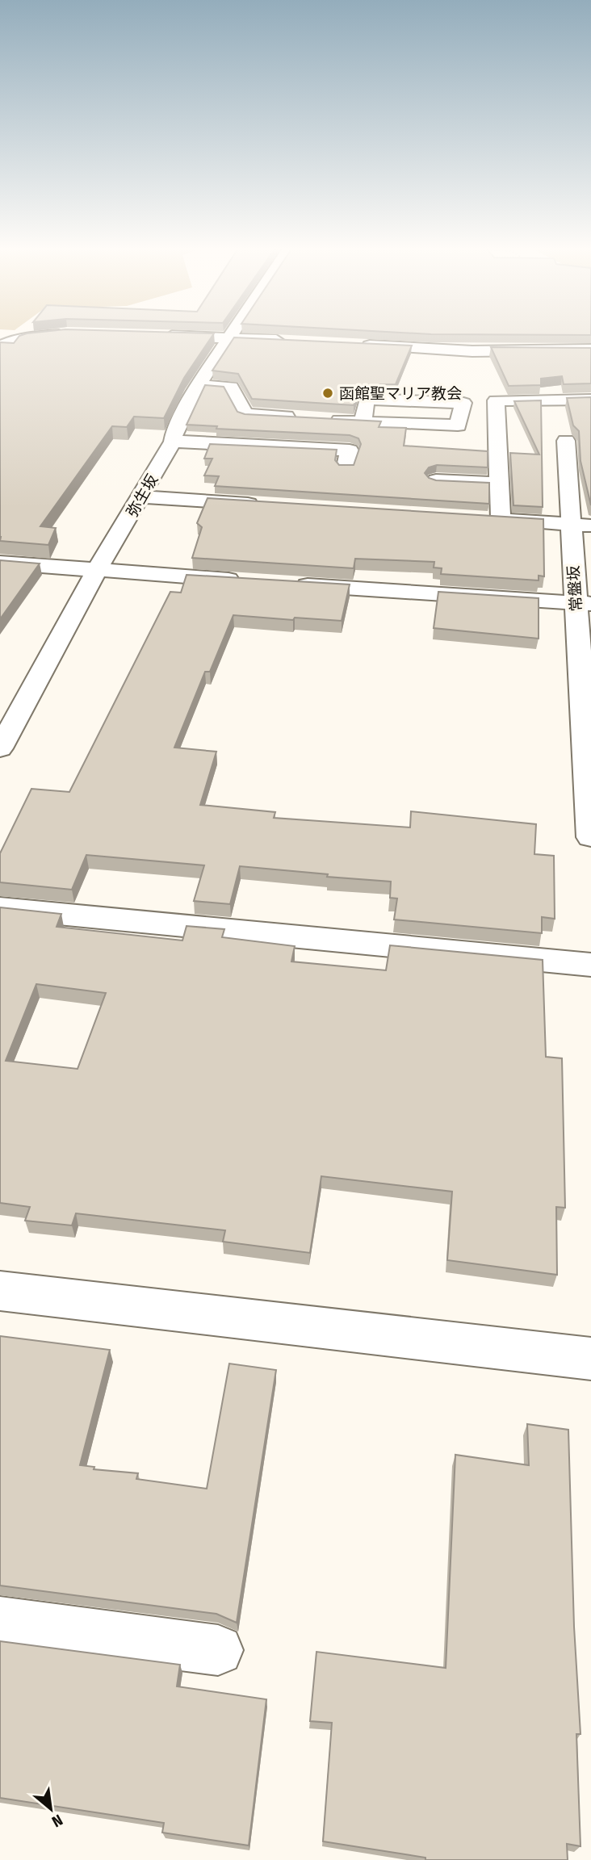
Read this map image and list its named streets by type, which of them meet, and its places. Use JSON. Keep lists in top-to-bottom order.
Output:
{
  "streets": {
    "street": ["弥生坂", "常盤坂"]
  },
  "places": ["函館聖マリア教会"],
  "north": "bottom right"
}
